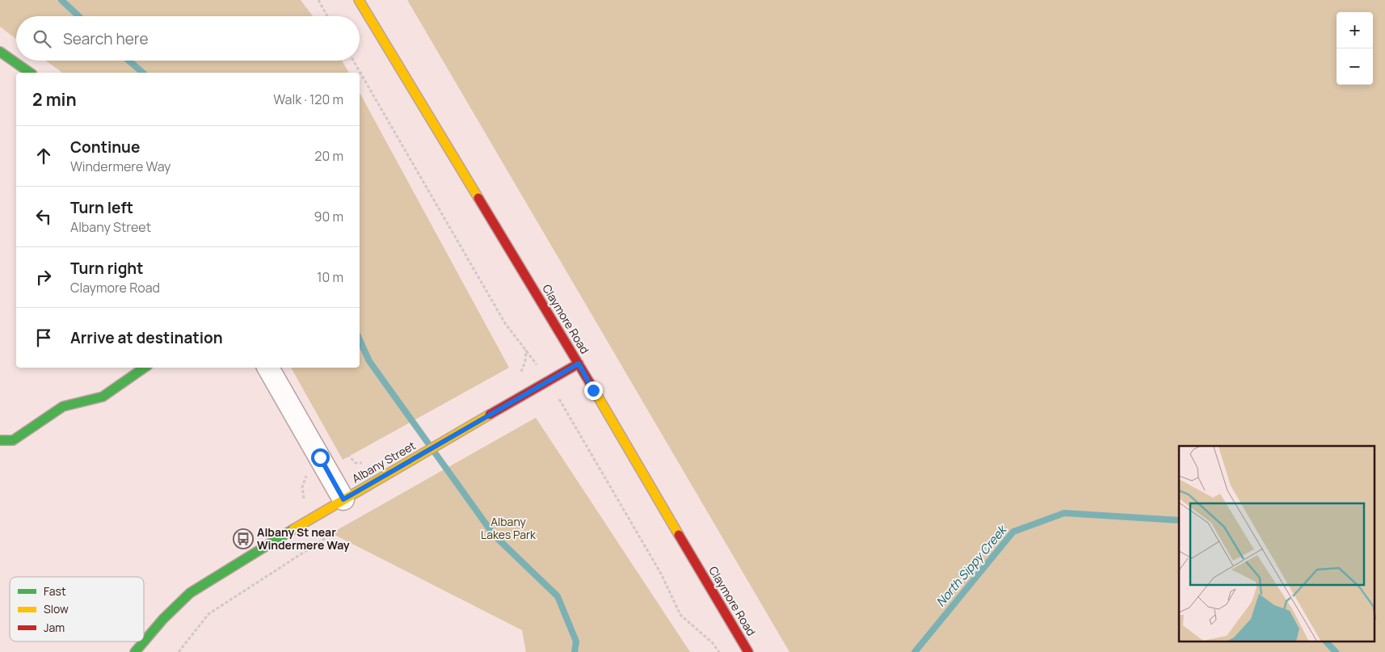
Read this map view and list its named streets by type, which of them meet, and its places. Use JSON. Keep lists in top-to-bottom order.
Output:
{
  "streets": {
    "main road": ["Claymore Road", "Albany Street"]
  },
  "crossings": [
    ["Claymore Road", "Albany Street"]
  ],
  "water": ["North Sippy Creek"],
  "parks": ["Albany Lakes Park"],
  "places": {
    "bus stop": ["Albany St near Windermere Way"]
  },
  "legend": ["Fast", "Slow", "Jam"],
  "page": {
    "map_buttons": ["+", "−"],
    "search": "Search here",
    "heading": ["2 min", "Walk · 120 m"],
    "list": [
      ["Continue", "Windermere Way", "20 m"],
      ["Turn left", "Albany Street", "90 m"],
      ["Turn right", "Claymore Road", "10 m"],
      "Arrive at destination"
    ]
  }
}
